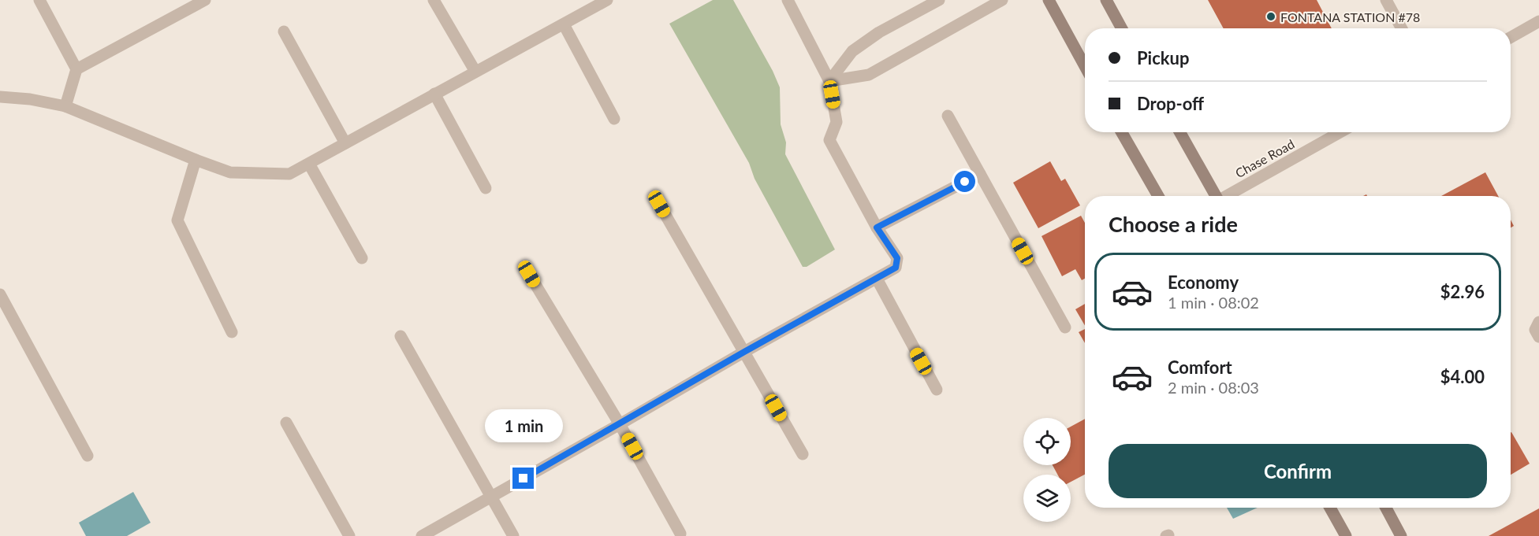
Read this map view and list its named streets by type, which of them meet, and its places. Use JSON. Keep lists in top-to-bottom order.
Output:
{
  "streets": {
    "street": ["Chase Road"]
  },
  "places": ["FONTANA STATION #78"],
  "page": {
    "banner": ["Pickup", "Drop-off"],
    "heading": "Choose a ride",
    "list": [
      {
        "name": "Economy",
        "note": "1 min · 08:02",
        "value": "$2.96"
      },
      {
        "name": "Comfort",
        "note": "2 min · 08:03",
        "value": "$4.00"
      }
    ],
    "bubble": "1 min",
    "buttons": "Confirm"
  }
}
